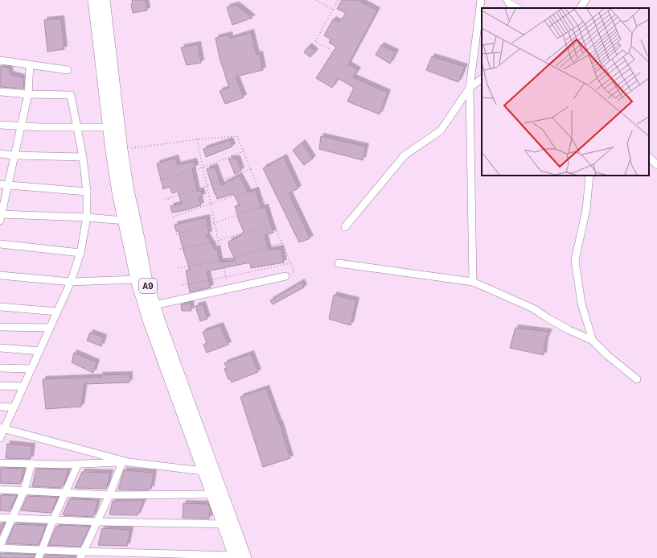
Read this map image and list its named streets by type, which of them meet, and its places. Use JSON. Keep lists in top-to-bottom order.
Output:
{
  "streets": {
    "highway": ["A9"]
  }
}
